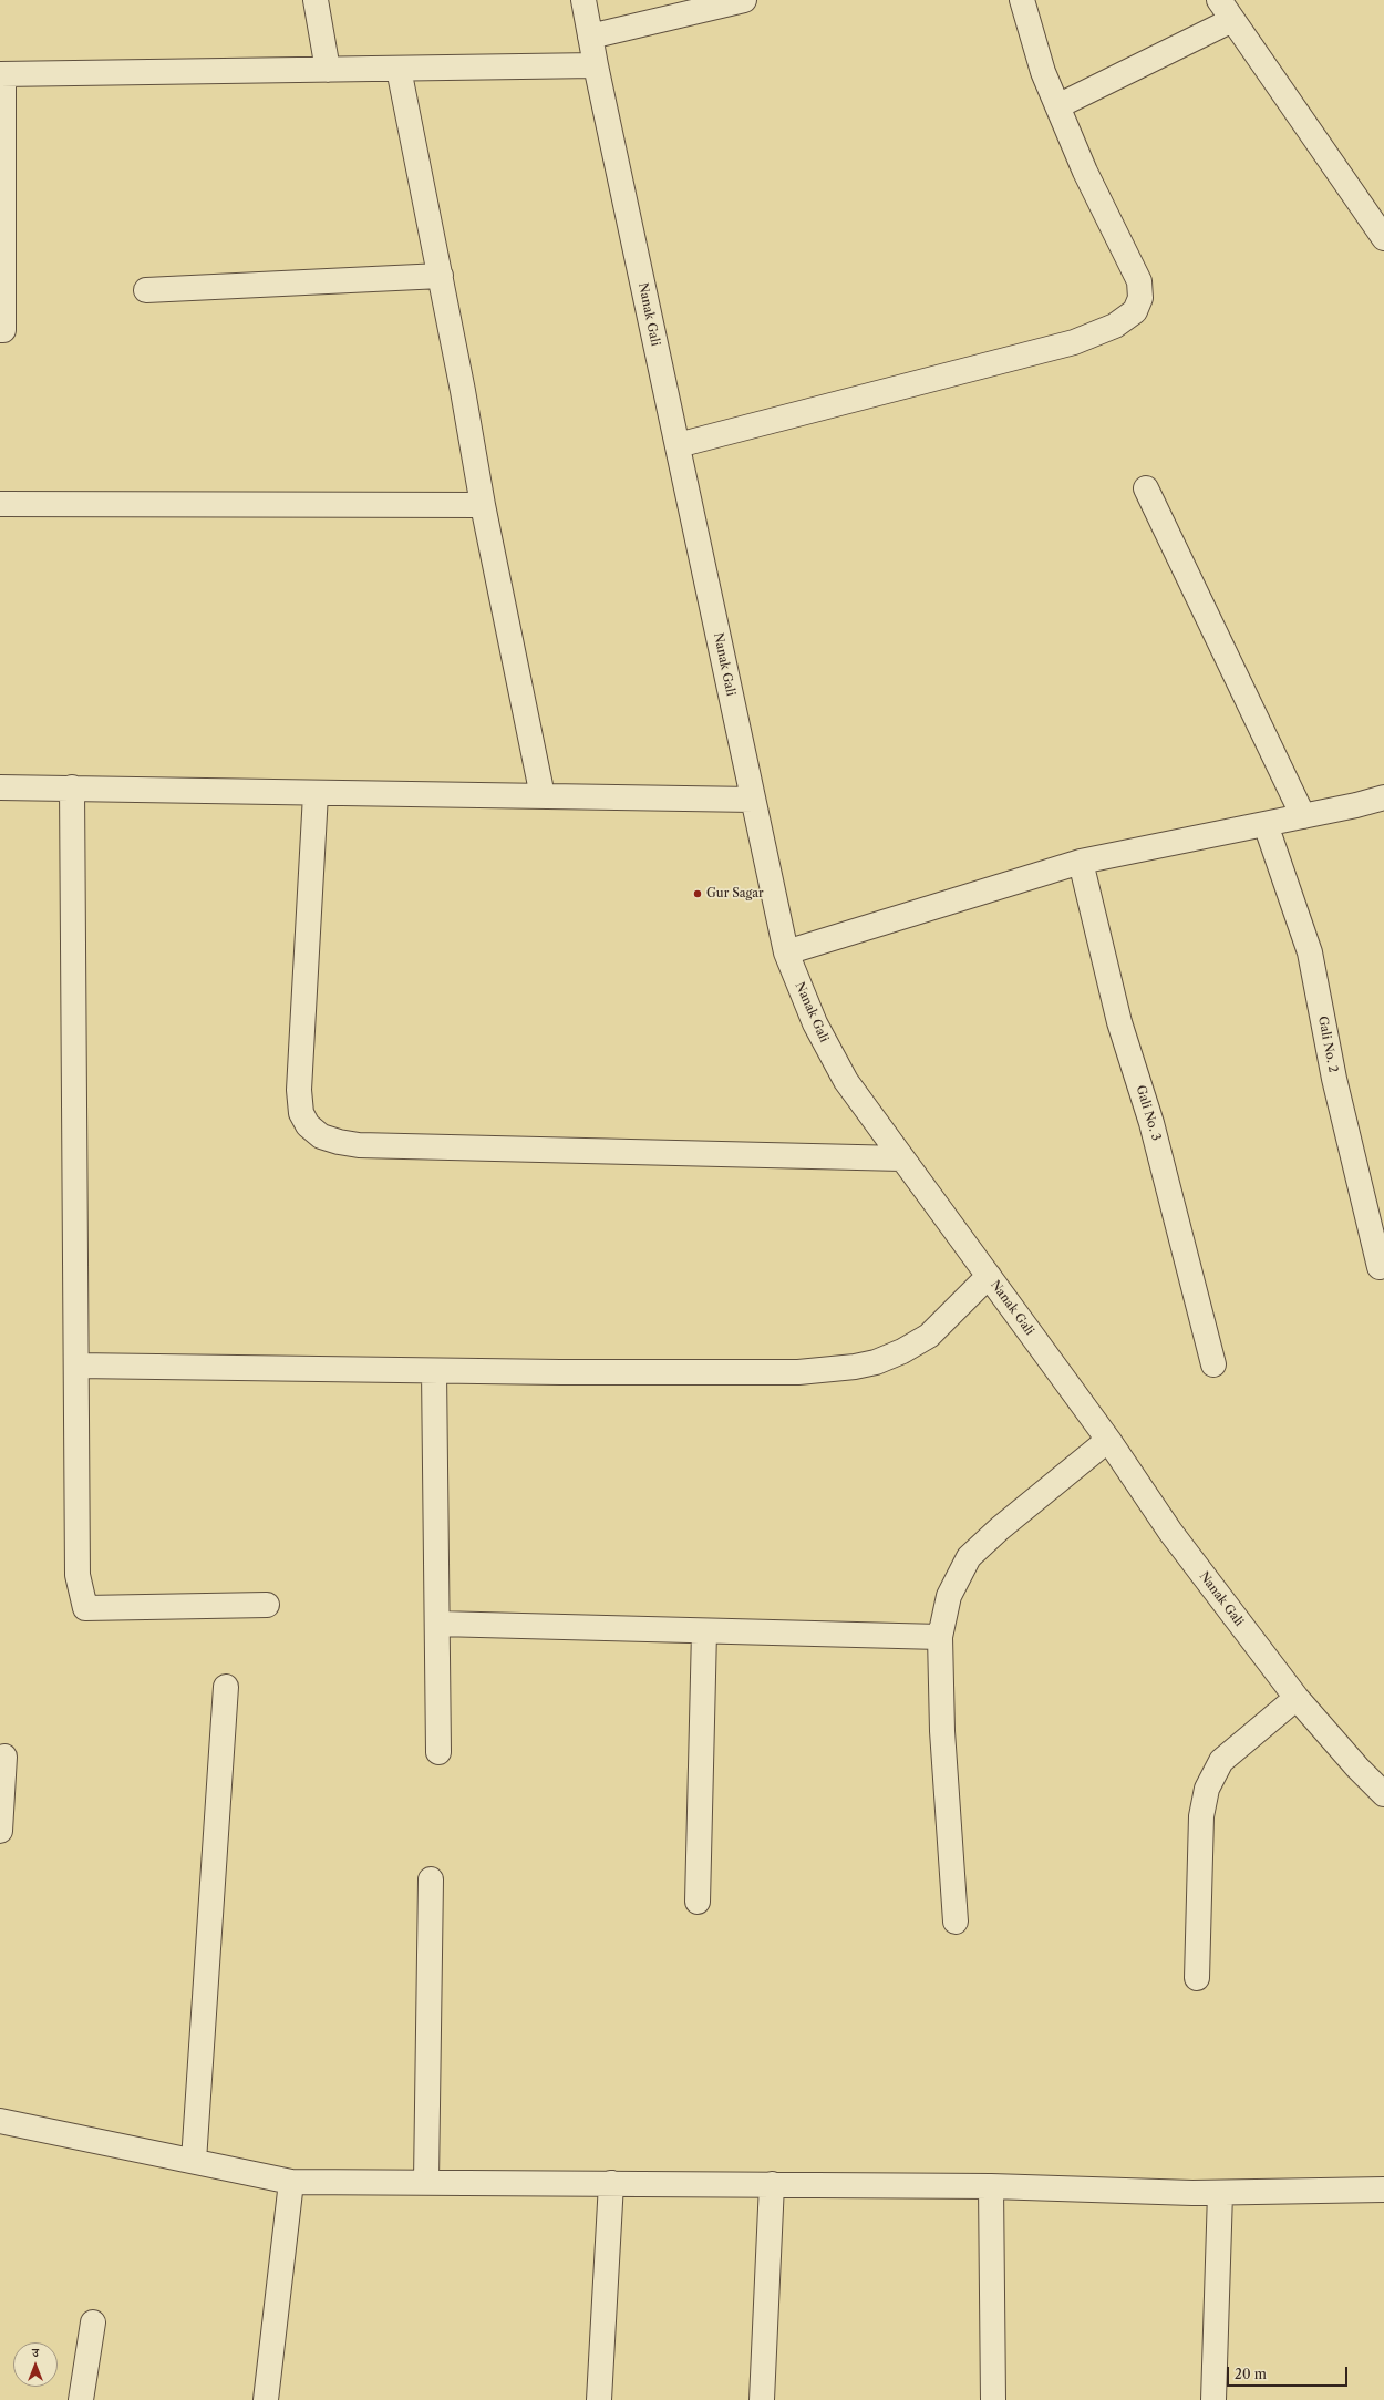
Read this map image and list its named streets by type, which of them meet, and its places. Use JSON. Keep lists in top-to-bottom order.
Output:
{
  "streets": {
    "street": ["Nanak Gali", "Gali No. 2", "Gali No. 3"]
  },
  "places": ["Gur Sagar"],
  "scale_bar": "20 m",
  "north": "top"
}
